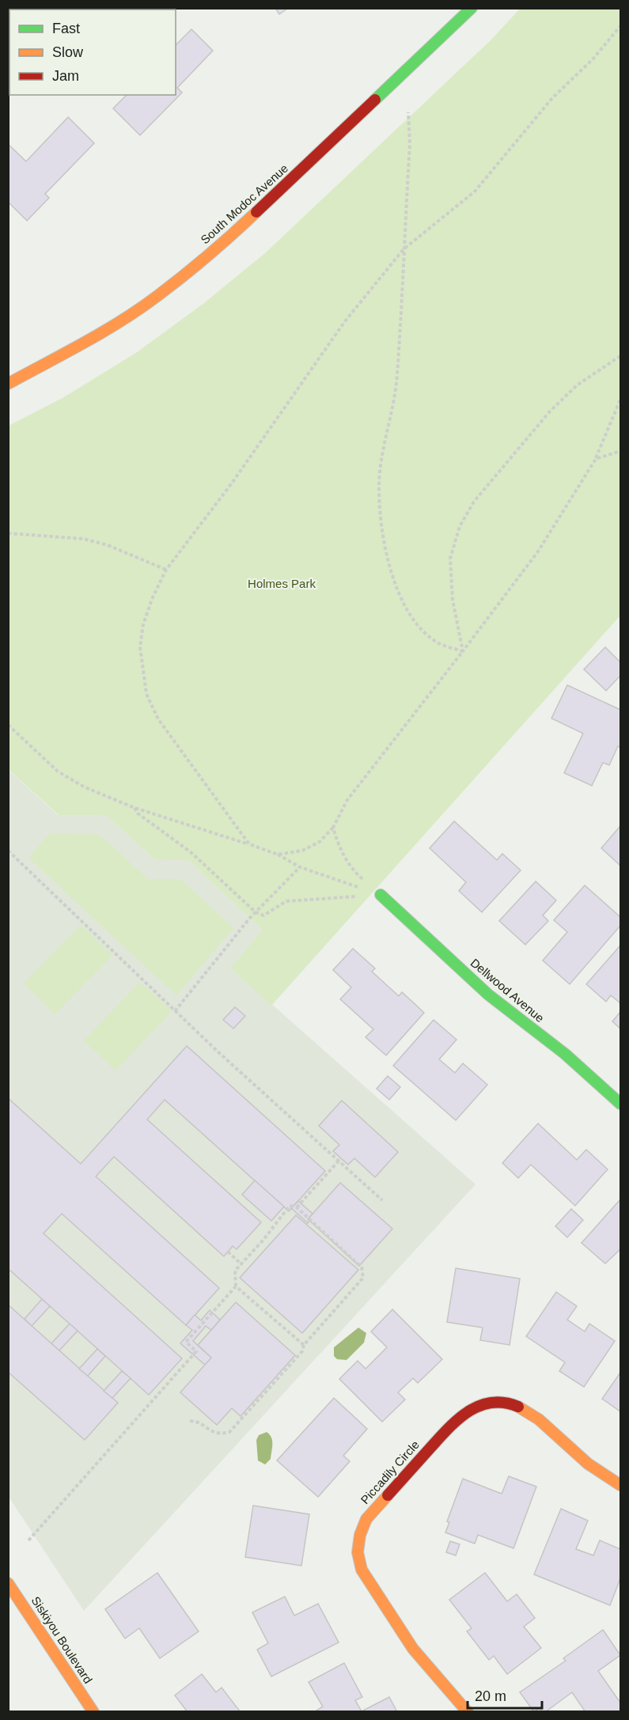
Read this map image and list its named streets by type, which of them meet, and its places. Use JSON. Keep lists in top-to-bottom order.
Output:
{
  "streets": {
    "street": [
      "South Modoc Avenue",
      "Dellwood Avenue",
      "Piccadily Circle",
      "Siskiyou Boulevard"
    ]
  },
  "parks": ["Holmes Park"],
  "legend": ["Fast", "Slow", "Jam"],
  "scale_bar": "20 m"
}
